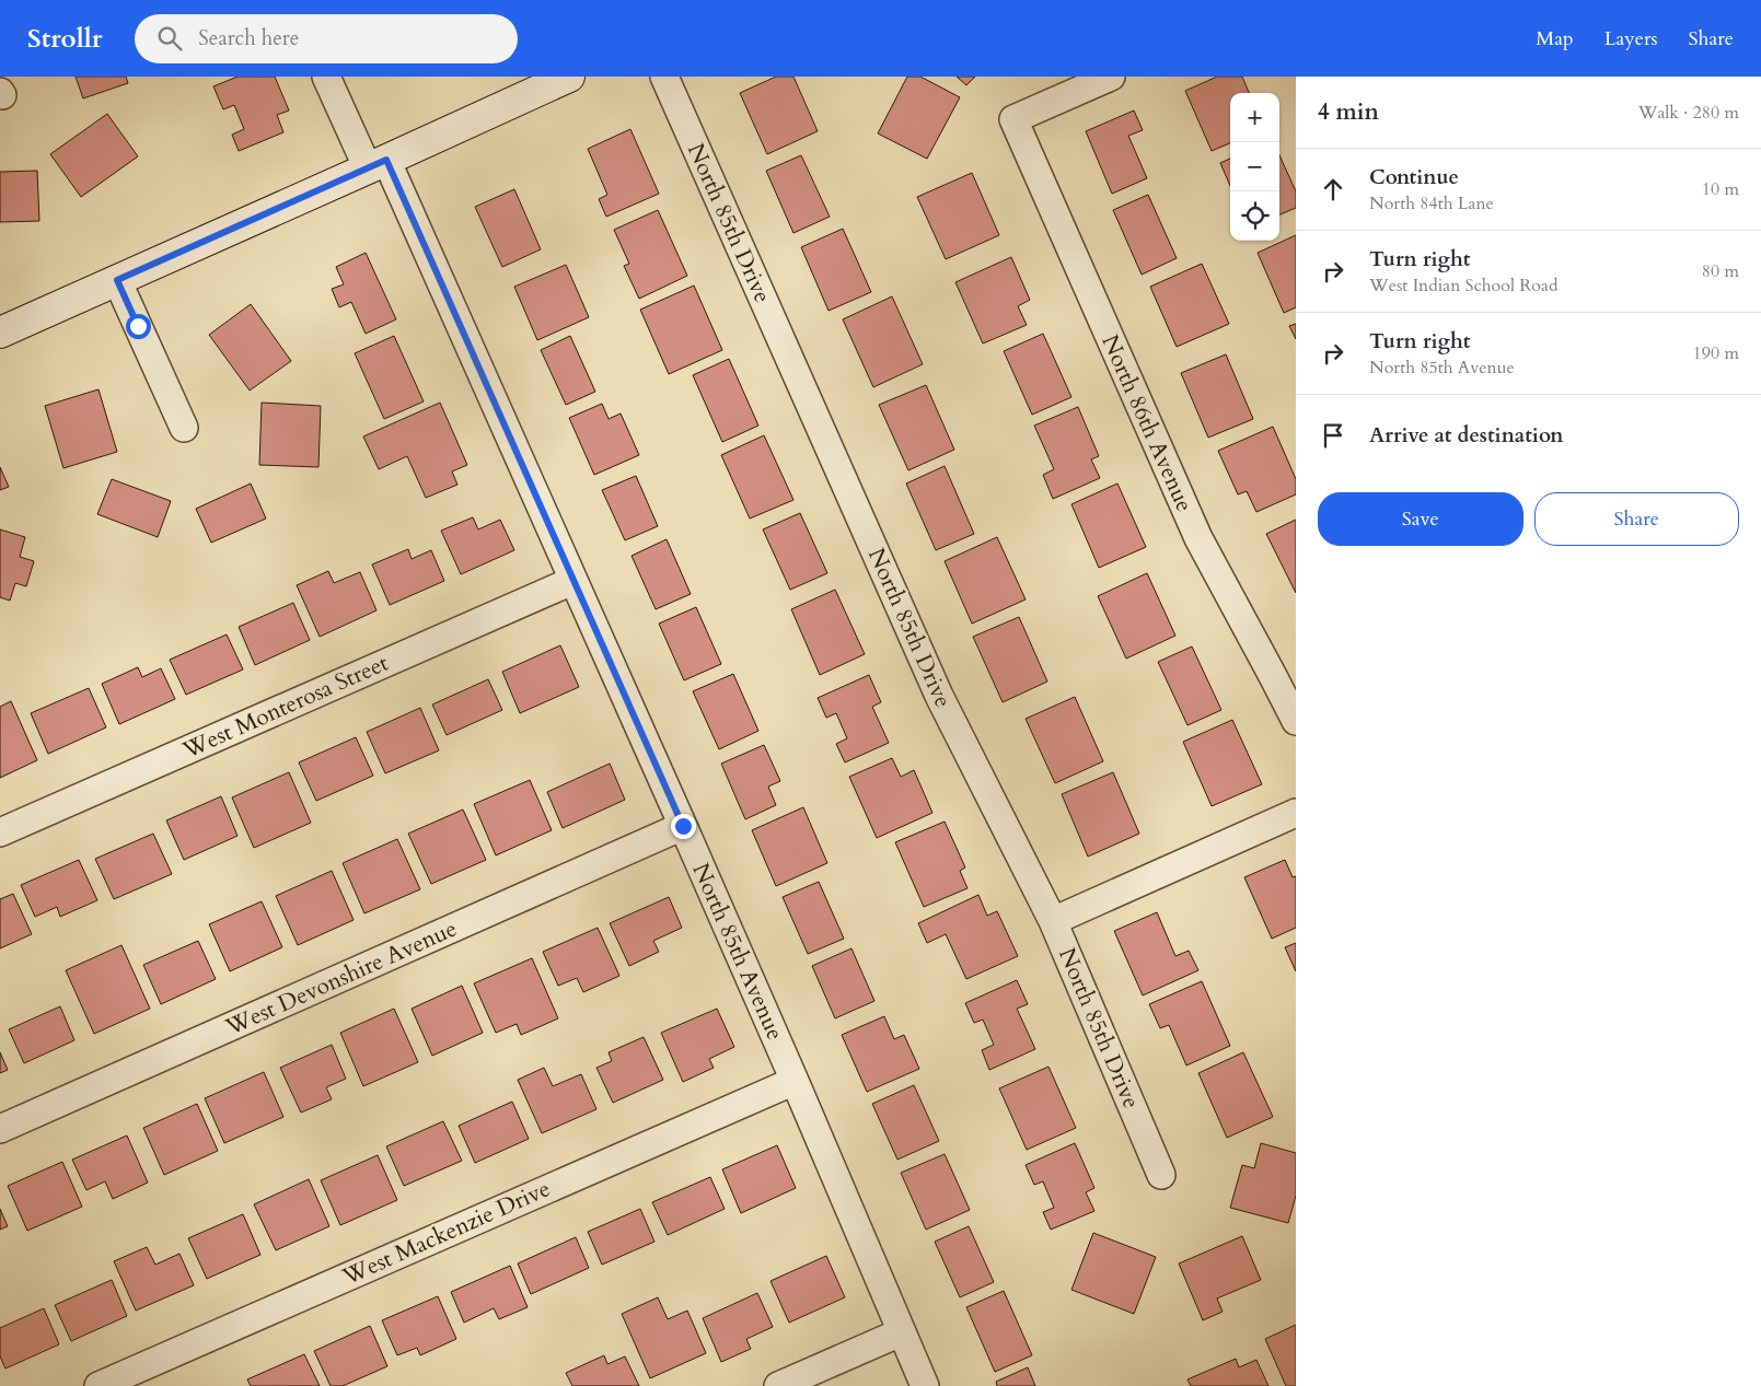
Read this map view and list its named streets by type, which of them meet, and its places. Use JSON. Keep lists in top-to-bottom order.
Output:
{
  "streets": {
    "street": [
      "North 85th Drive",
      "North 86th Avenue",
      "West Monterosa Street",
      "North 85th Avenue",
      "West Devonshire Avenue",
      "West Mackenzie Drive"
    ]
  },
  "crossings": [
    ["West Monterosa Street", "North 85th Avenue"],
    ["North 85th Avenue", "West Devonshire Avenue"],
    ["North 85th Avenue", "West Mackenzie Drive"]
  ],
  "page": {
    "header": "Strollr",
    "search": "Search here",
    "nav": ["Map", "Layers", "Share"],
    "heading": ["4 min", "Walk · 280 m"],
    "map_buttons": ["+", "−"],
    "list": [
      ["Continue", "North 84th Lane", "10 m"],
      ["Turn right", "West Indian School Road", "80 m"],
      ["Turn right", "North 85th Avenue", "190 m"],
      "Arrive at destination"
    ],
    "buttons": ["Save", "Share"]
  }
}
